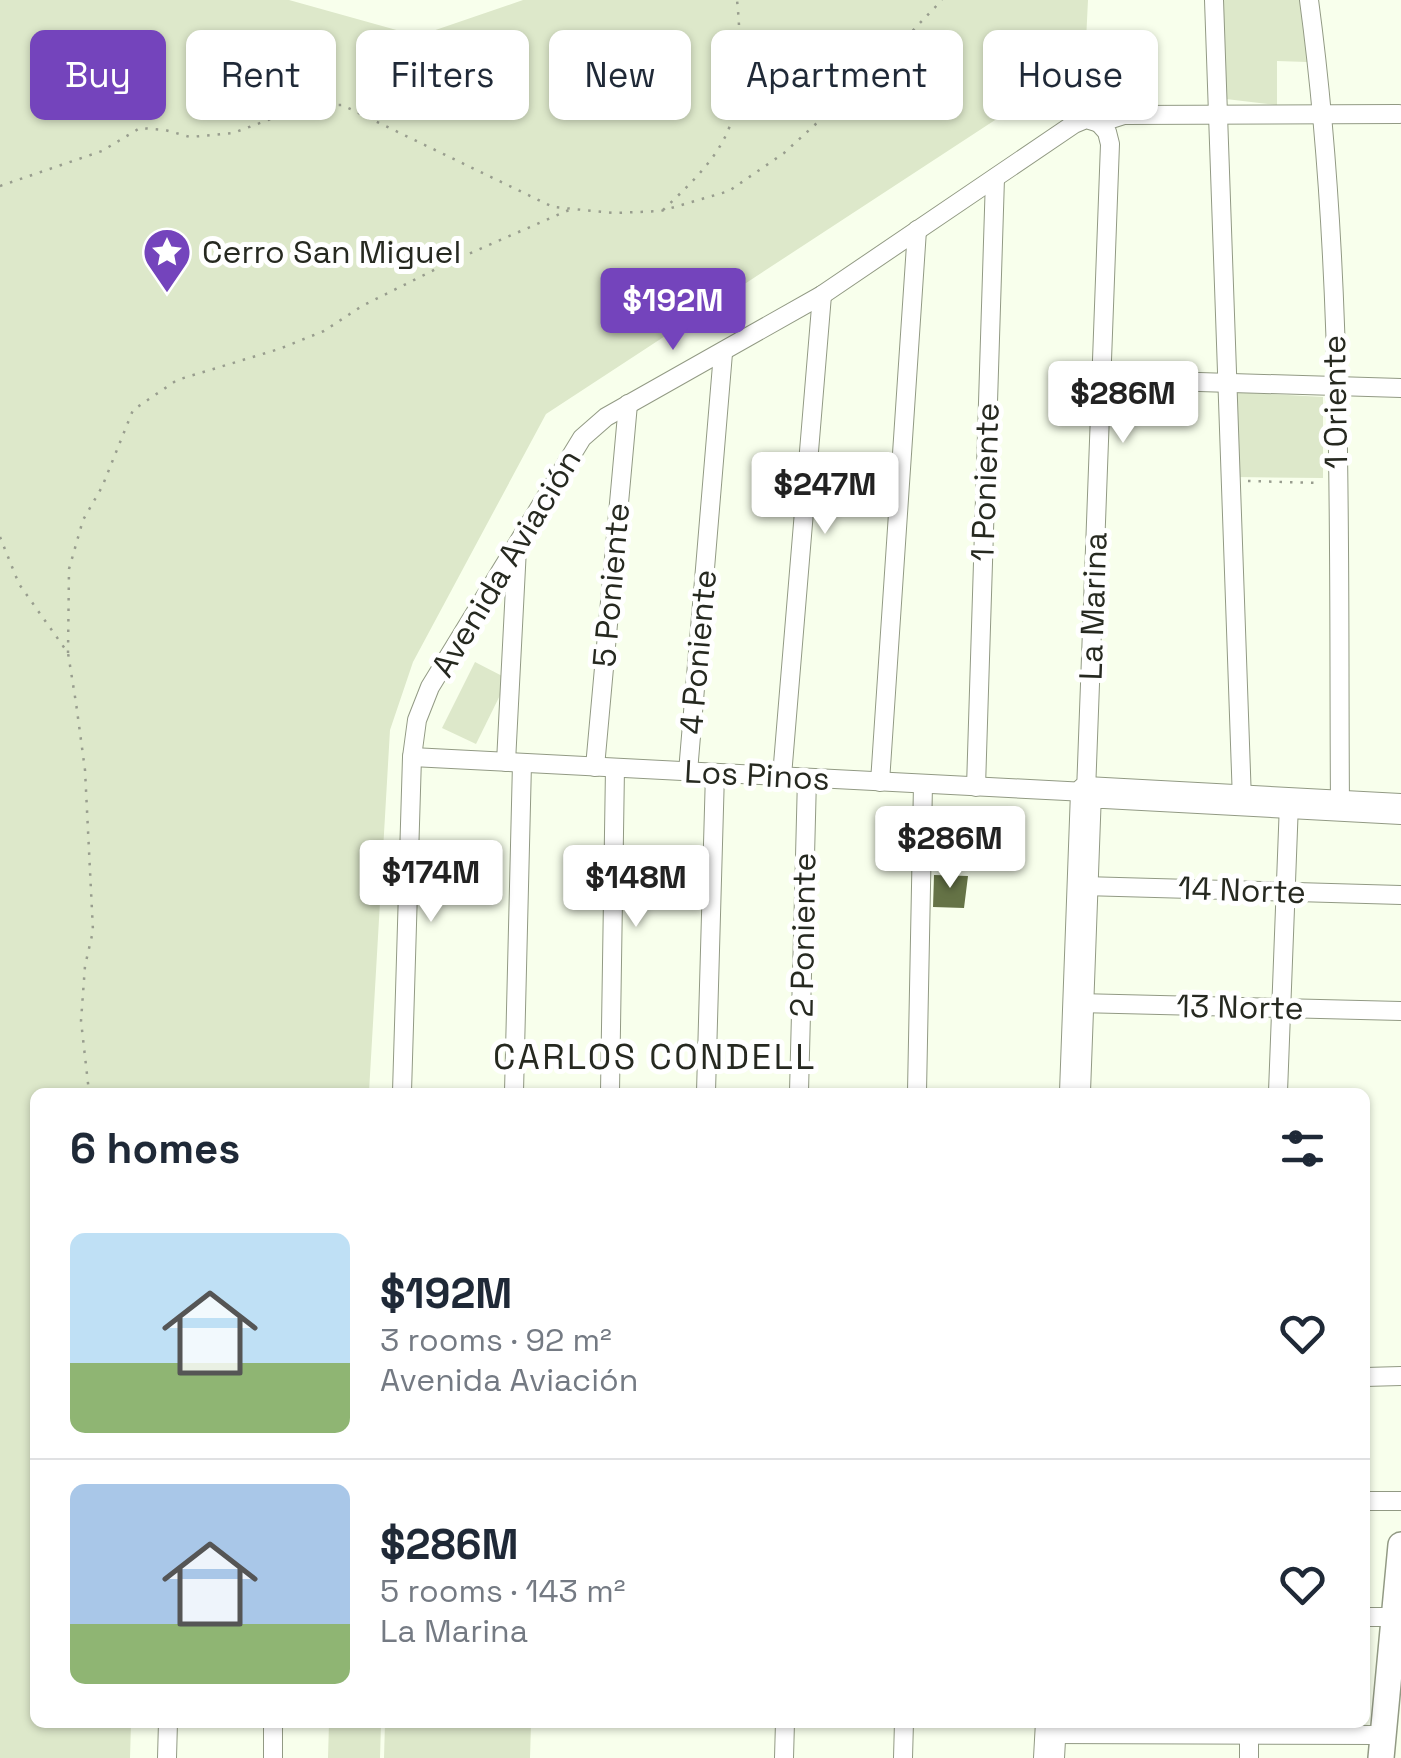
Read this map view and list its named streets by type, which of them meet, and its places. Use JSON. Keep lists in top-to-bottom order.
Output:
{
  "streets": {
    "main road": ["La Marina", "Los Pinos"],
    "street": [
      "1 Oriente",
      "1 Poniente",
      "Avenida Aviación",
      "5 Poniente",
      "4 Poniente",
      "14 Norte",
      "2 Poniente",
      "13 Norte"
    ]
  },
  "crossings": [
    ["1 Oriente", "Avenida Aviación"],
    ["1 Oriente", "Los Pinos"],
    ["1 Poniente", "Avenida Aviación"],
    ["1 Poniente", "Los Pinos"],
    ["Avenida Aviación", "5 Poniente"],
    ["Avenida Aviación", "La Marina"],
    ["Avenida Aviación", "4 Poniente"],
    ["Avenida Aviación", "Los Pinos"],
    ["5 Poniente", "Los Pinos"],
    ["La Marina", "Los Pinos"],
    ["La Marina", "14 Norte"],
    ["La Marina", "13 Norte"],
    ["4 Poniente", "Los Pinos"],
    ["Los Pinos", "2 Poniente"]
  ],
  "districts": ["CARLOS CONDELL"],
  "places": {
    "place": ["Cerro San Miguel"]
  },
  "page": {
    "chip": [
      "Buy",
      "Rent",
      "Filters",
      "New",
      "Apartment",
      "House"
    ],
    "price": [
      "$192M",
      "$286M",
      "$247M",
      "$286M",
      "$174M",
      "$148M"
    ],
    "heading": "6 homes",
    "list": [
      {
        "name": "$192M",
        "note": "3 rooms · 92 m² · Avenida Aviación"
      },
      {
        "name": "$286M",
        "note": "5 rooms · 143 m² · La Marina"
      }
    ]
  }
}
